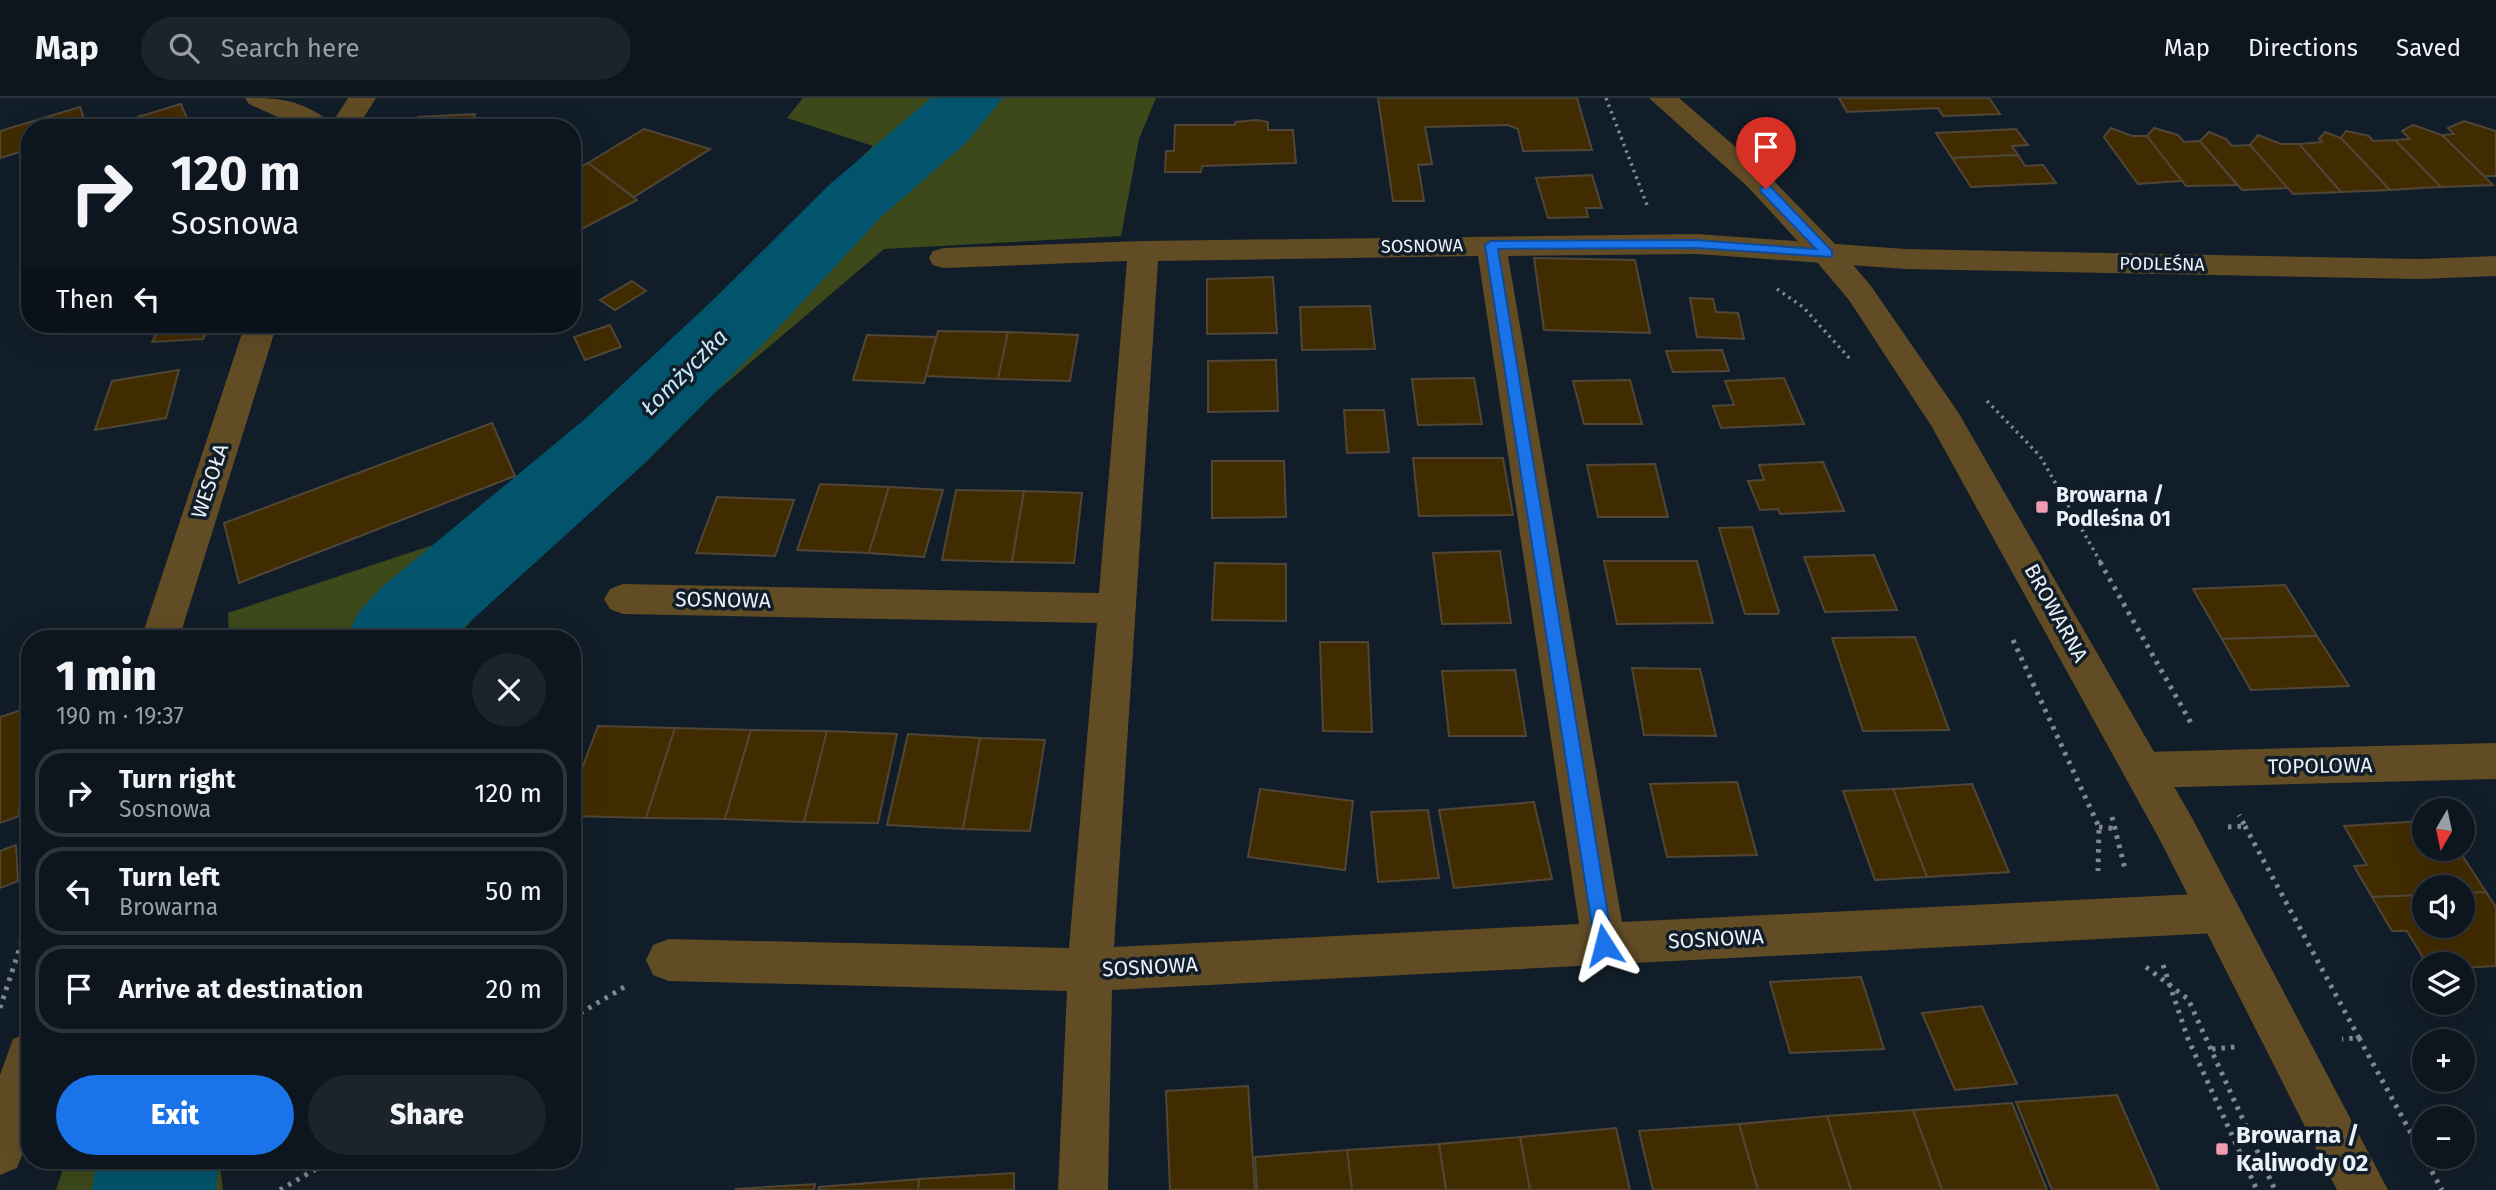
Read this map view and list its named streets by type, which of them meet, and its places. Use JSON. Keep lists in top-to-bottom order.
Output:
{
  "streets": {
    "street": [
      "SOSNOWA",
      "PODLEŚNA",
      "WESOŁA",
      "BROWARNA",
      "TOPOLOWA"
    ]
  },
  "crossings": [
    ["SOSNOWA", "PODLEŚNA"],
    ["SOSNOWA", "BROWARNA"],
    ["PODLEŚNA", "BROWARNA"],
    ["BROWARNA", "TOPOLOWA"]
  ],
  "water": ["Łomżyczka"],
  "places": {
    "transit": ["Browarna / Podleśna 01", "Browarna / Kaliwody 02"]
  },
  "north": "bottom",
  "page": {
    "header": "Map",
    "search": "Search here",
    "nav": ["Map", "Directions", "Saved"],
    "turn": ["120 m", "Sosnowa"],
    "then": "Then",
    "heading": ["1 min", "190 m · 19:37"],
    "list": [
      {
        "name": "Turn right",
        "note": "Sosnowa",
        "value": "120 m"
      },
      {
        "name": "Turn left",
        "note": "Browarna",
        "value": "50 m"
      },
      {
        "name": "Arrive at destination",
        "value": "20 m"
      }
    ],
    "map_buttons": ["+", "−"],
    "buttons": ["Exit", "Share"]
  }
}
